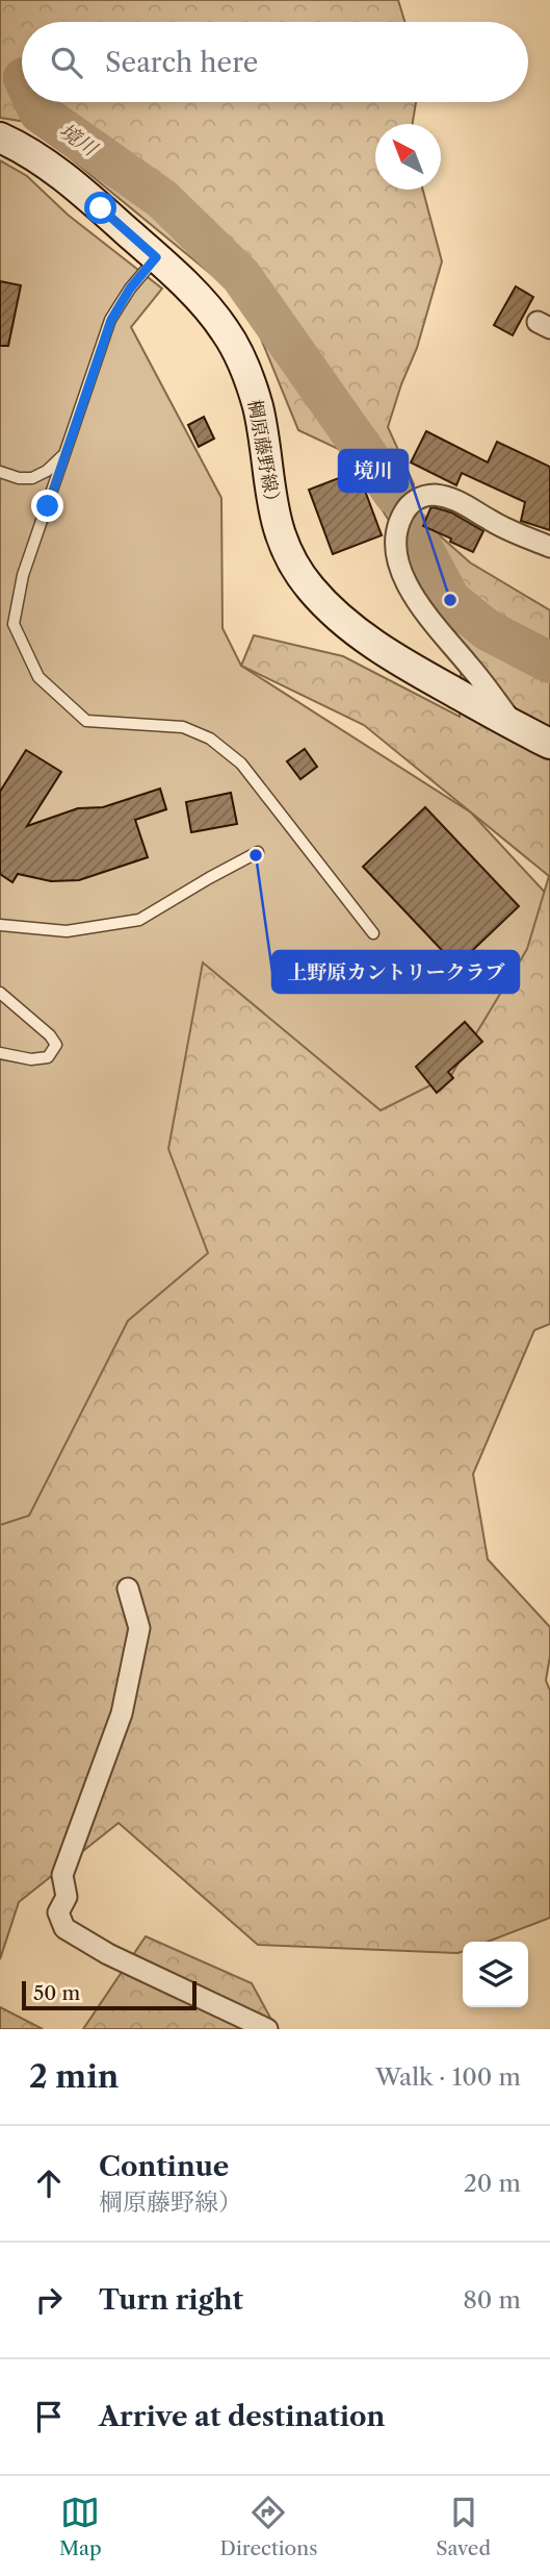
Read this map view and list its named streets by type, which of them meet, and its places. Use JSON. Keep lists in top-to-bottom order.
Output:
{
  "streets": {
    "main road": ["棡原藤野線）"]
  },
  "water": ["境川"],
  "places": ["境川", "上野原カントリークラブ"],
  "scale_bar": "50 m",
  "north": "top left",
  "page": {
    "search": "Search here",
    "scale": "50 m",
    "heading": ["2 min", "Walk · 100 m"],
    "list": [
      ["Continue", "棡原藤野線）", "20 m"],
      ["Turn right", "80 m"],
      "Arrive at destination"
    ],
    "nav": ["Map", "Directions", "Saved"]
  }
}
